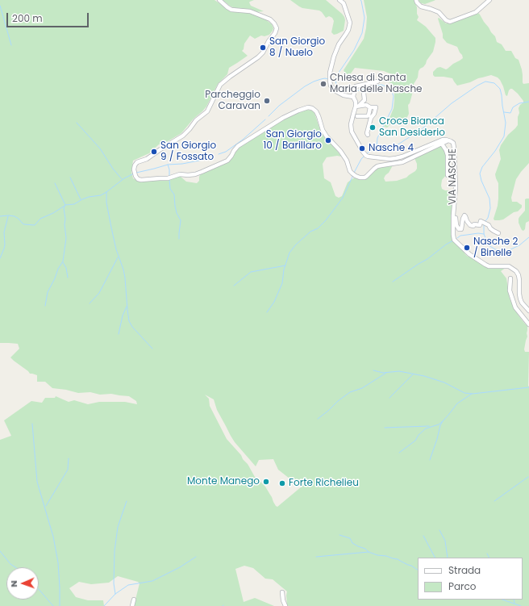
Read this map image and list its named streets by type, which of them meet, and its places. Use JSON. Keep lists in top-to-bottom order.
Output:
{
  "streets": {
    "street": ["VIA NASCHE"]
  },
  "places": [
    "San Giorgio 8 / Nuelo",
    "Chiesa di Santa Maria delle Nasche",
    "Parcheggio Caravan",
    "Croce Bianca San Desiderio",
    "San Giorgio 10 / Barillaro",
    "Nasche 4",
    "San Giorgio 9 / Fossato",
    "Nasche 2 / Binelle",
    "Monte Manego",
    "Forte Richelieu"
  ],
  "legend": ["Strada", "Parco"],
  "scale_bar": "200 m",
  "north": "left"
}
